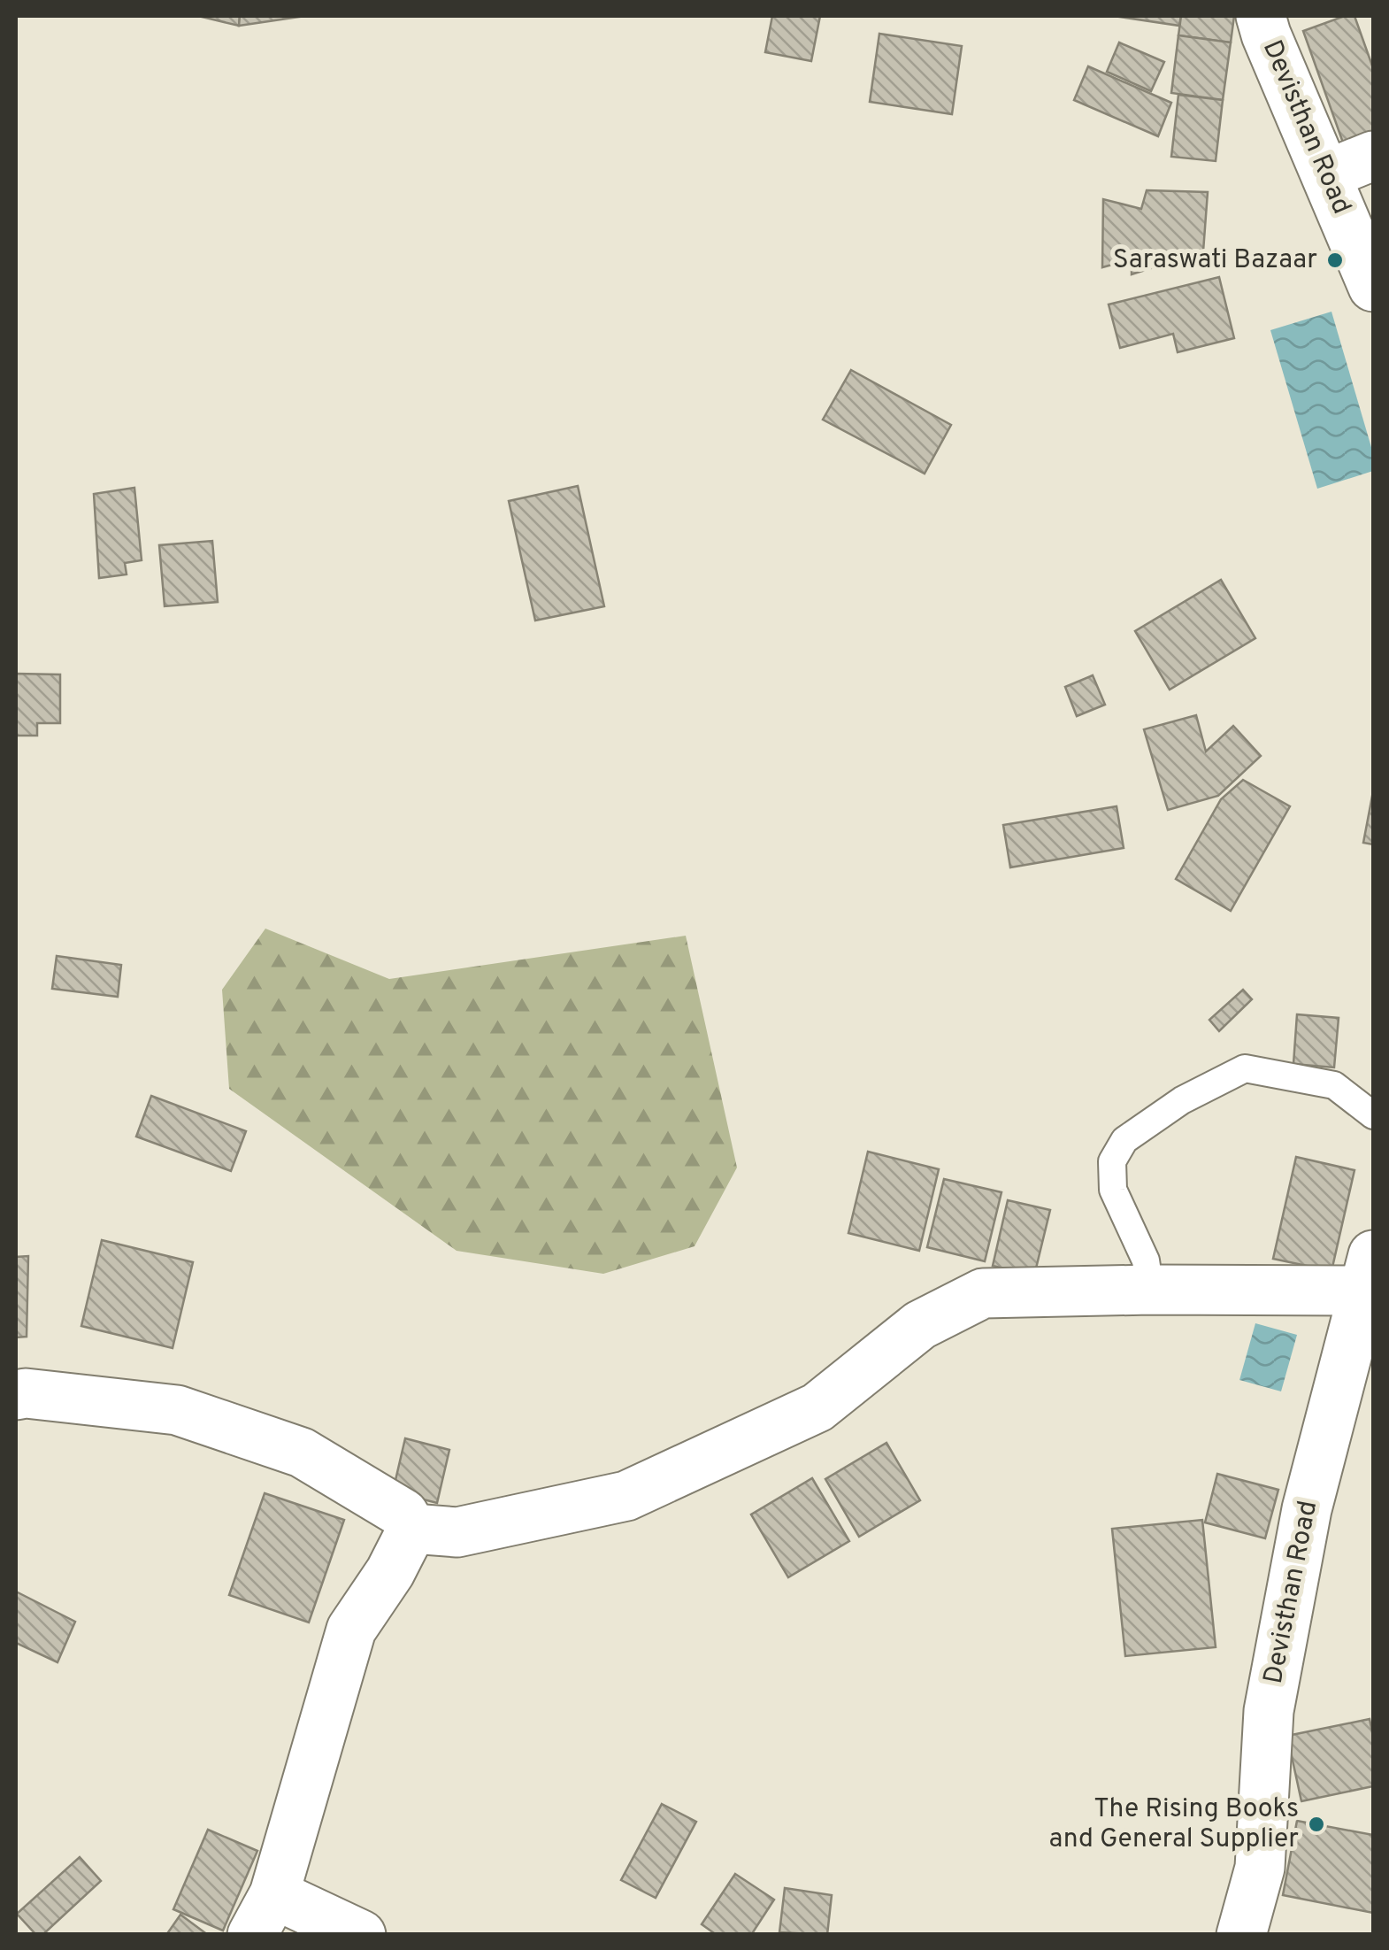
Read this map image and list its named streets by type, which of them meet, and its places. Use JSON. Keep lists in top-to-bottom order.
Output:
{
  "streets": {
    "street": ["Devisthan Road"]
  },
  "places": ["Saraswati Bazaar", "The Rising Books and General Supplier"]
}
